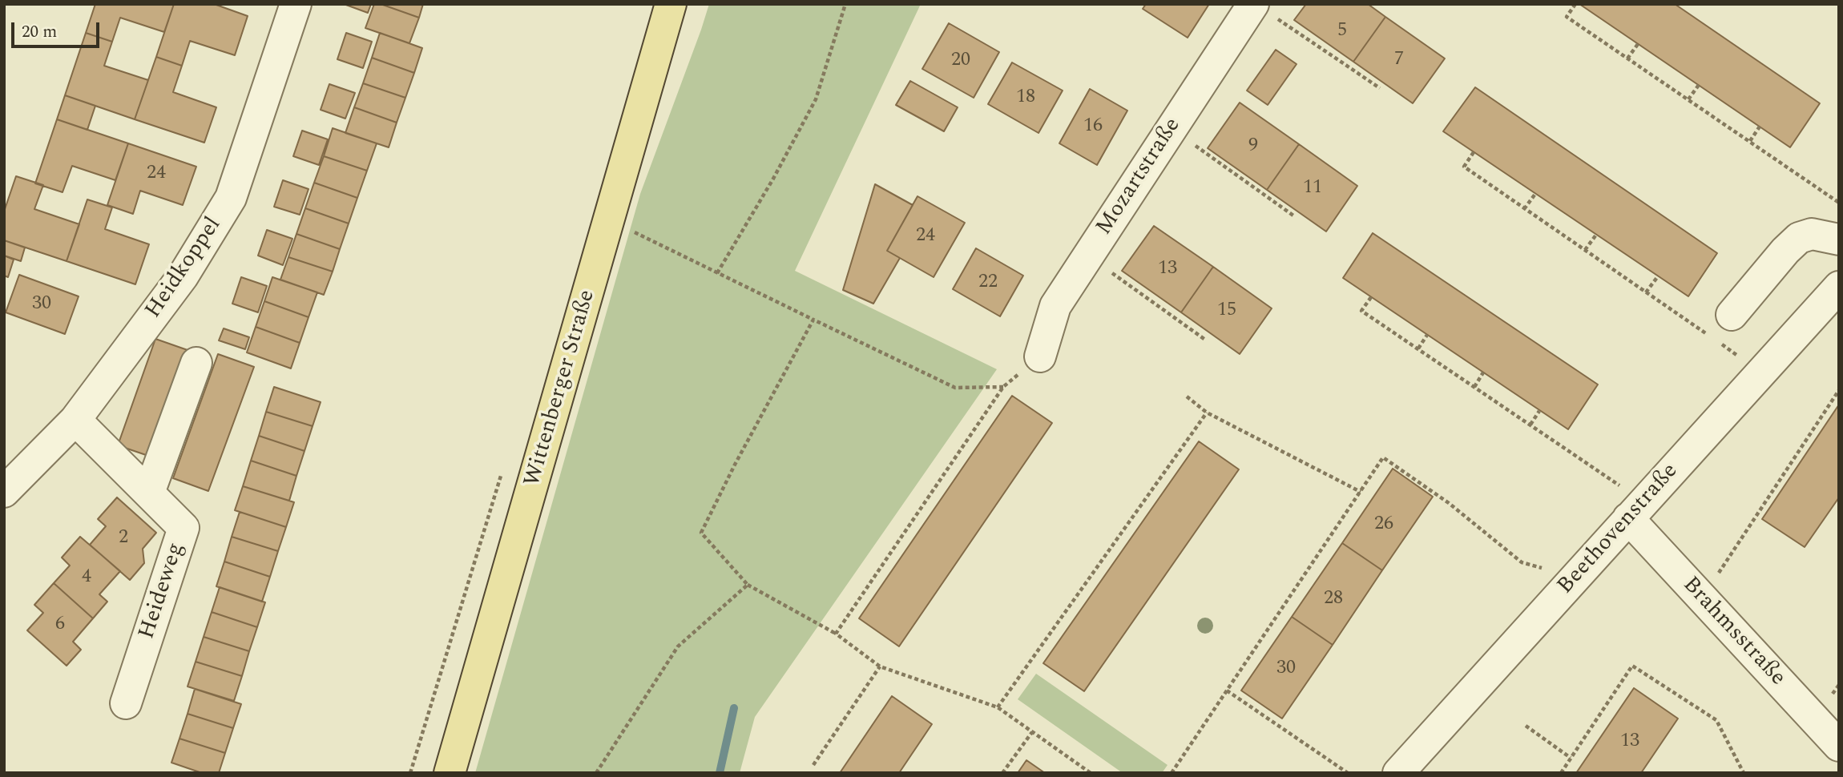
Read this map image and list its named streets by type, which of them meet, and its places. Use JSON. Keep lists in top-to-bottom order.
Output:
{
  "streets": {
    "main road": ["Wittenberger Straße"],
    "street": [
      "Mozartstraße",
      "Heidkoppel",
      "Beethovenstraße",
      "Heideweg",
      "Brahmsstraße"
    ]
  },
  "crossings": [
    ["Heidkoppel", "Heideweg"],
    ["Beethovenstraße", "Brahmsstraße"]
  ],
  "house_numbers": [
    "5",
    "7",
    "20",
    "18",
    "16",
    "9",
    "24",
    "11",
    "24",
    "13",
    "22",
    "30",
    "15",
    "26",
    "2",
    "4",
    "28",
    "6",
    "30",
    "13"
  ],
  "scale_bar": "20 m"
}
